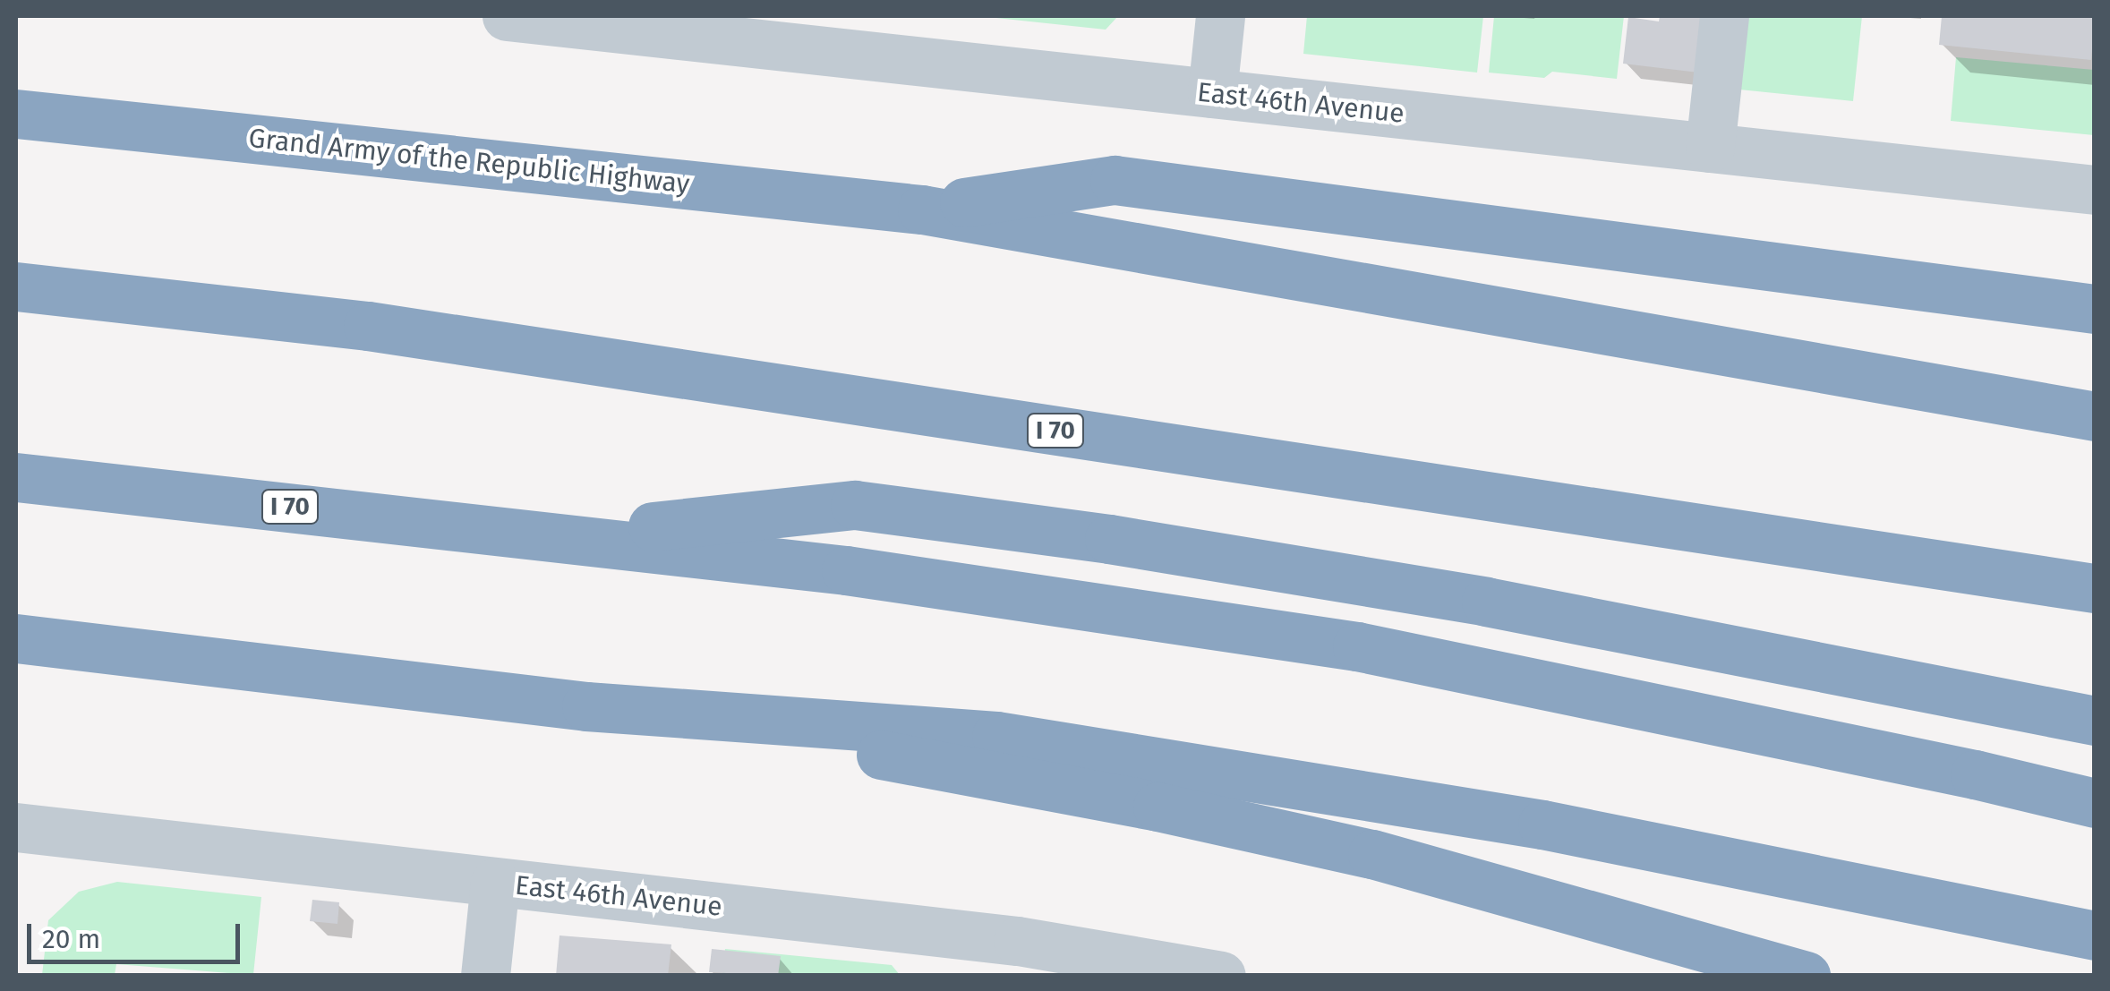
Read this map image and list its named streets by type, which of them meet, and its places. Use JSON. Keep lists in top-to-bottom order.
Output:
{
  "streets": {
    "highway": ["Grand Army of the Republic Highway", "I 70"],
    "street": ["East 46th Avenue"]
  },
  "scale_bar": "20 m"
}
